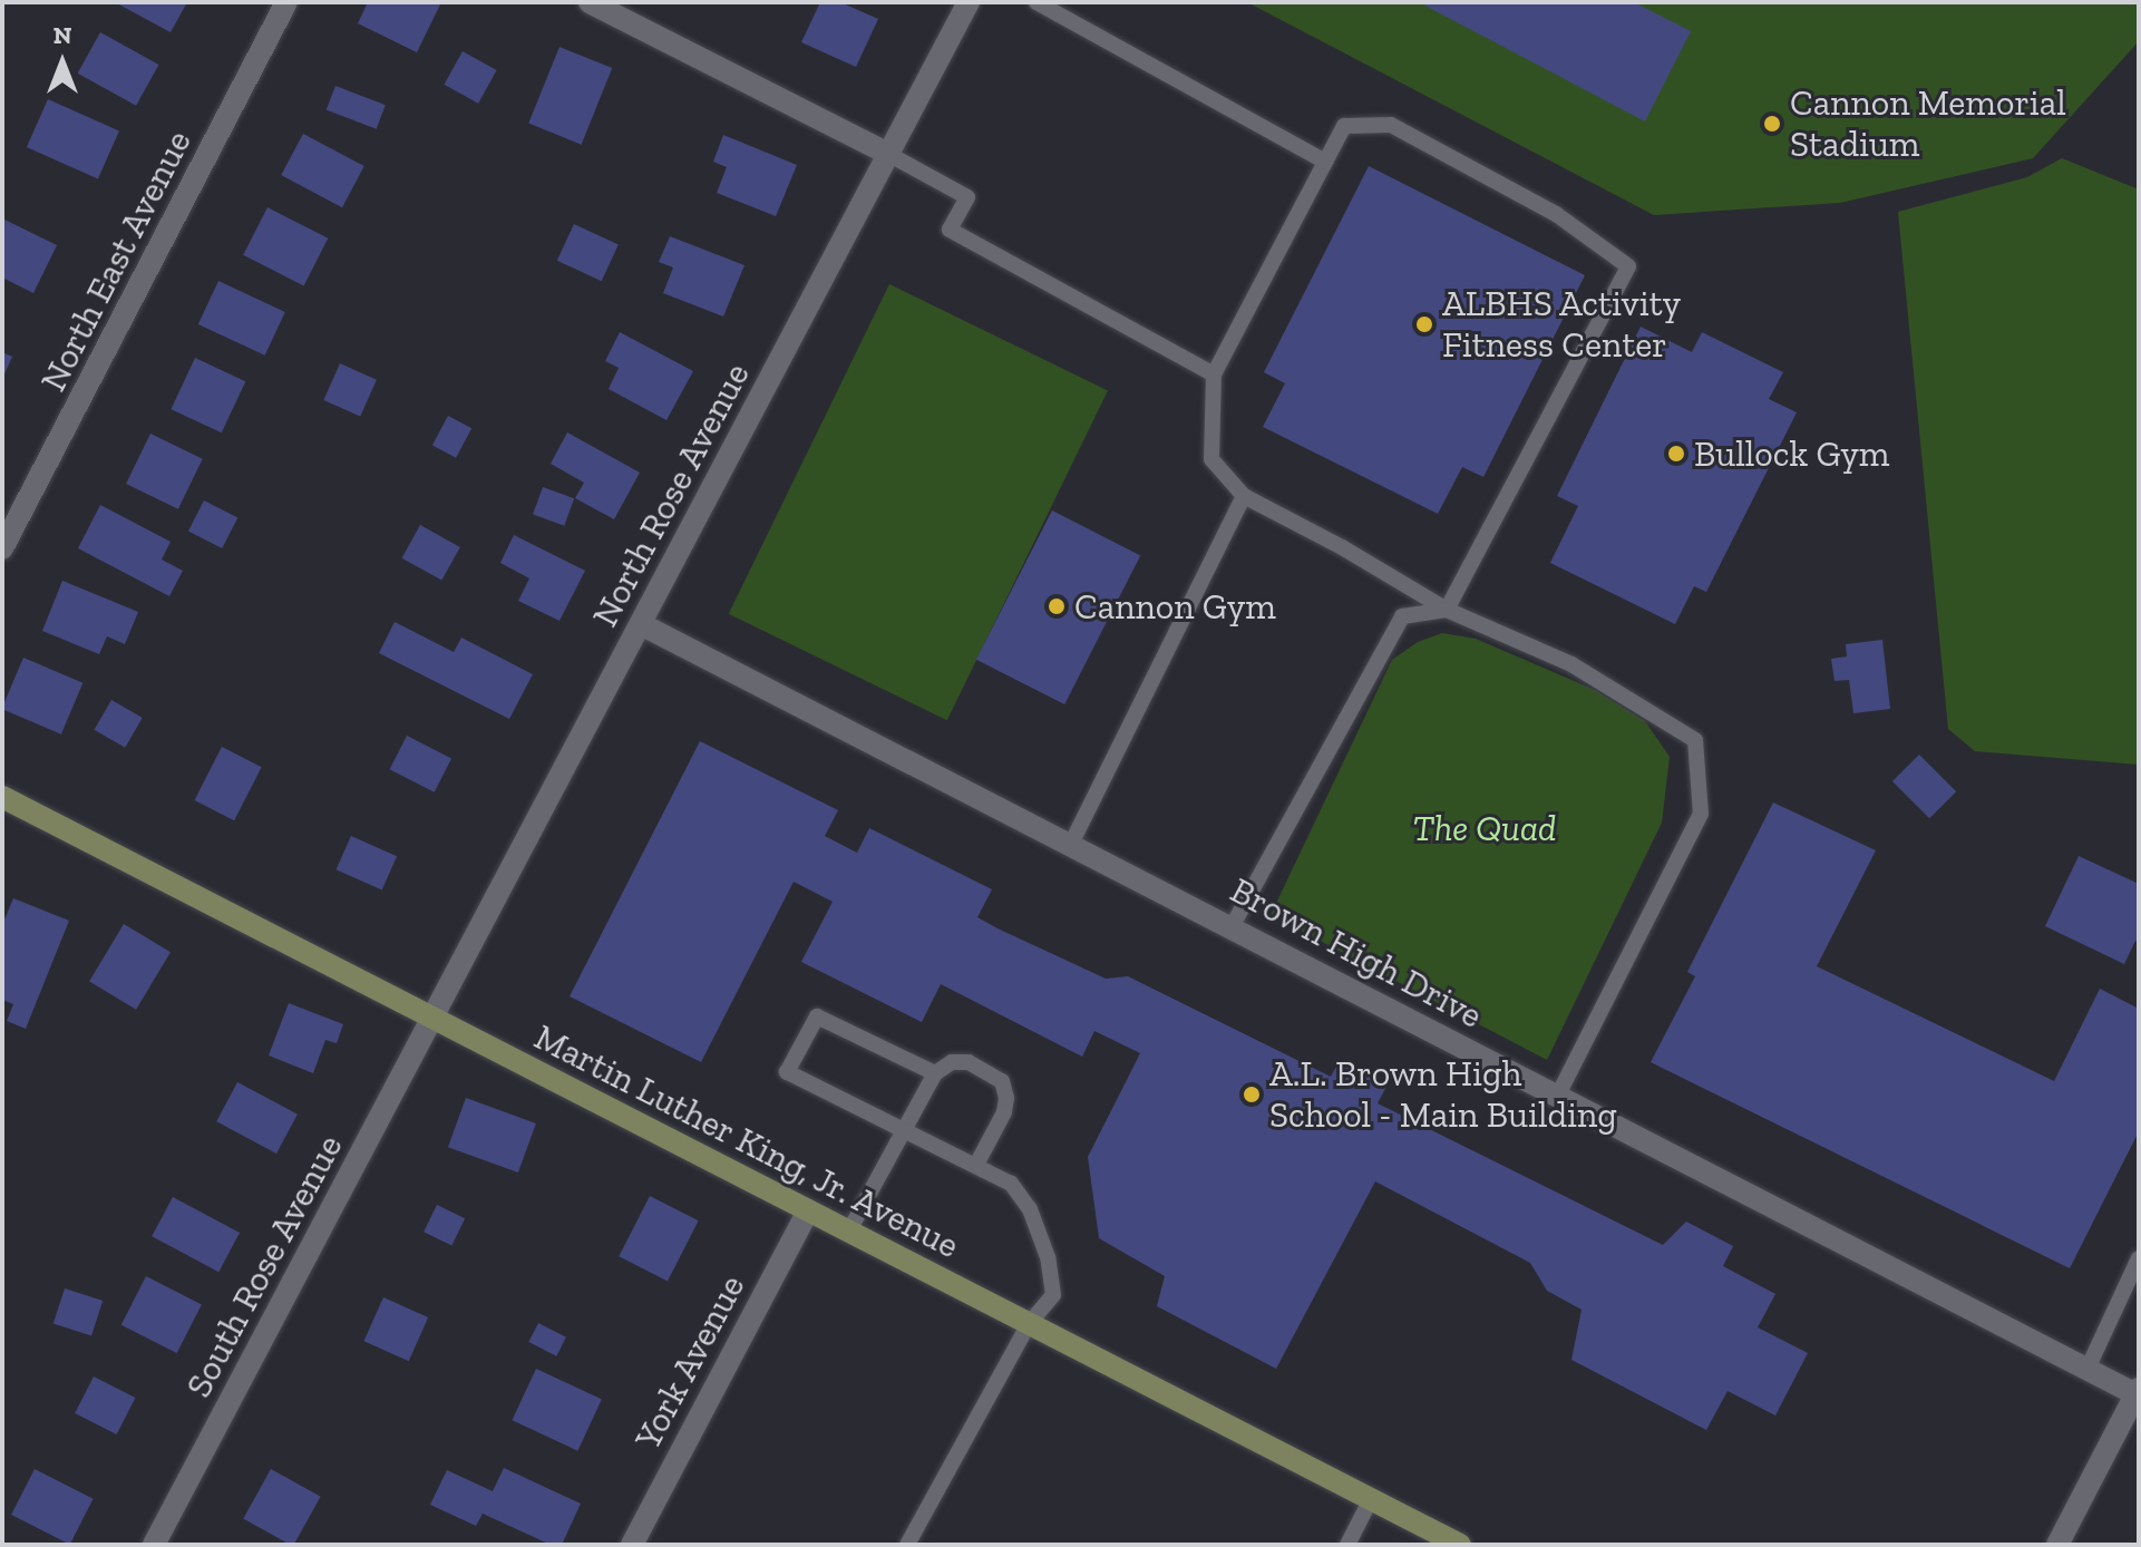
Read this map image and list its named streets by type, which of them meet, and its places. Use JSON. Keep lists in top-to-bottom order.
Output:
{
  "streets": {
    "main road": ["Martin Luther King, Jr. Avenue"],
    "street": [
      "North East Avenue",
      "North Rose Avenue",
      "Brown High Drive",
      "South Rose Avenue",
      "York Avenue"
    ]
  },
  "crossings": [
    ["North Rose Avenue", "Brown High Drive"],
    ["North Rose Avenue", "Martin Luther King, Jr. Avenue"],
    ["North Rose Avenue", "South Rose Avenue"],
    ["Martin Luther King, Jr. Avenue", "South Rose Avenue"],
    ["Martin Luther King, Jr. Avenue", "York Avenue"]
  ],
  "parks": ["The Quad"],
  "places": [
    "Cannon Memorial Stadium",
    "ALBHS Activity Fitness Center",
    "Bullock Gym",
    "Cannon Gym",
    "A.L. Brown High School - Main Building"
  ],
  "north": "top"
}
